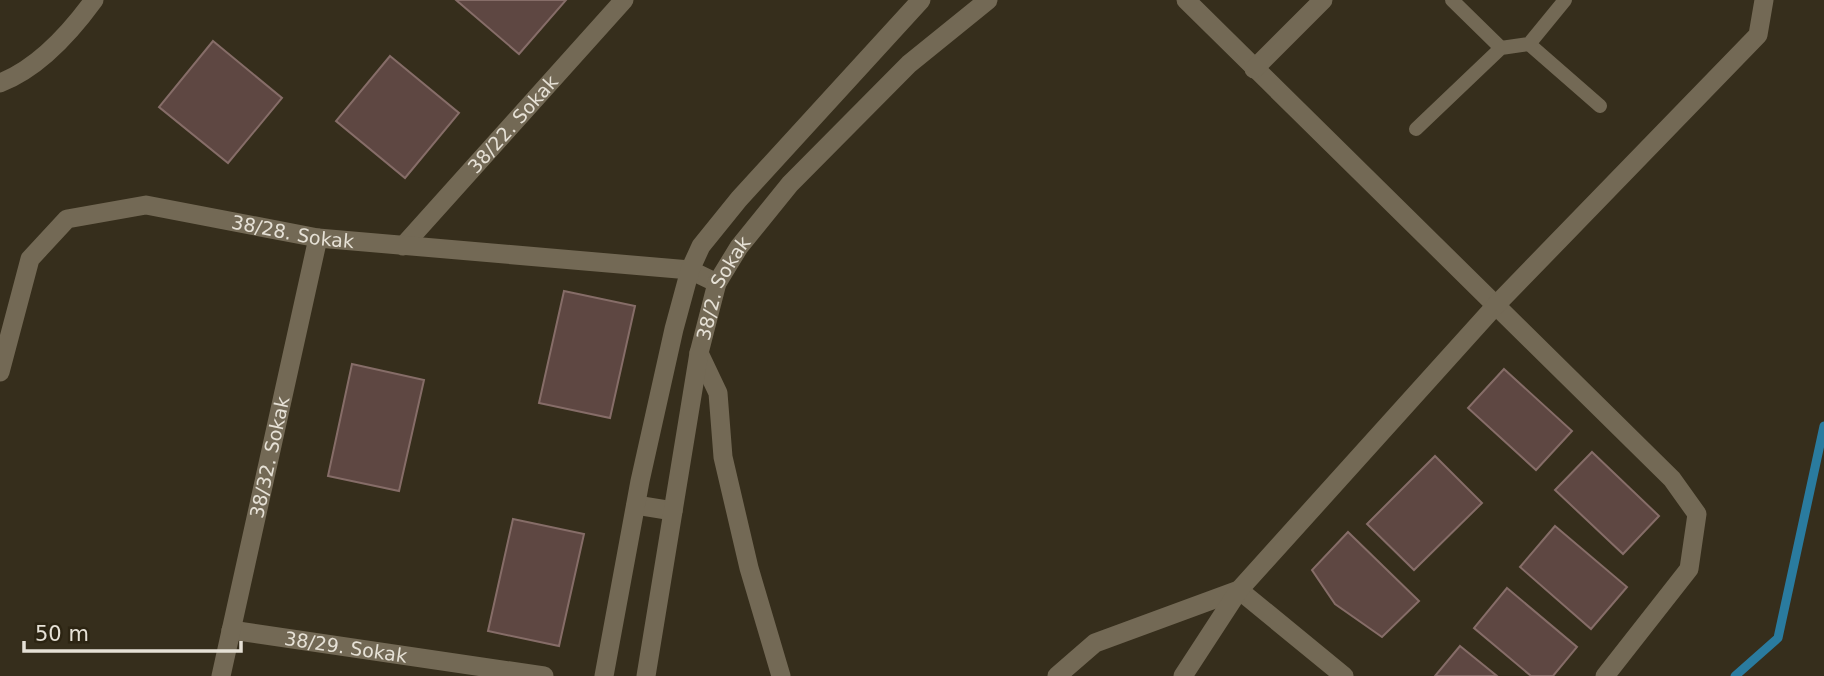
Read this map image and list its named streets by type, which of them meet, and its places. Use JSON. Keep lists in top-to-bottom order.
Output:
{
  "streets": {
    "street": [
      "38/22. Sokak",
      "38/28. Sokak",
      "38/2. Sokak",
      "38/32. Sokak",
      "38/29. Sokak"
    ]
  },
  "crossings": [
    ["38/22. Sokak", "38/28. Sokak"],
    ["38/28. Sokak", "38/2. Sokak"],
    ["38/28. Sokak", "38/32. Sokak"],
    ["38/32. Sokak", "38/29. Sokak"]
  ],
  "scale_bar": "50 m"
}
